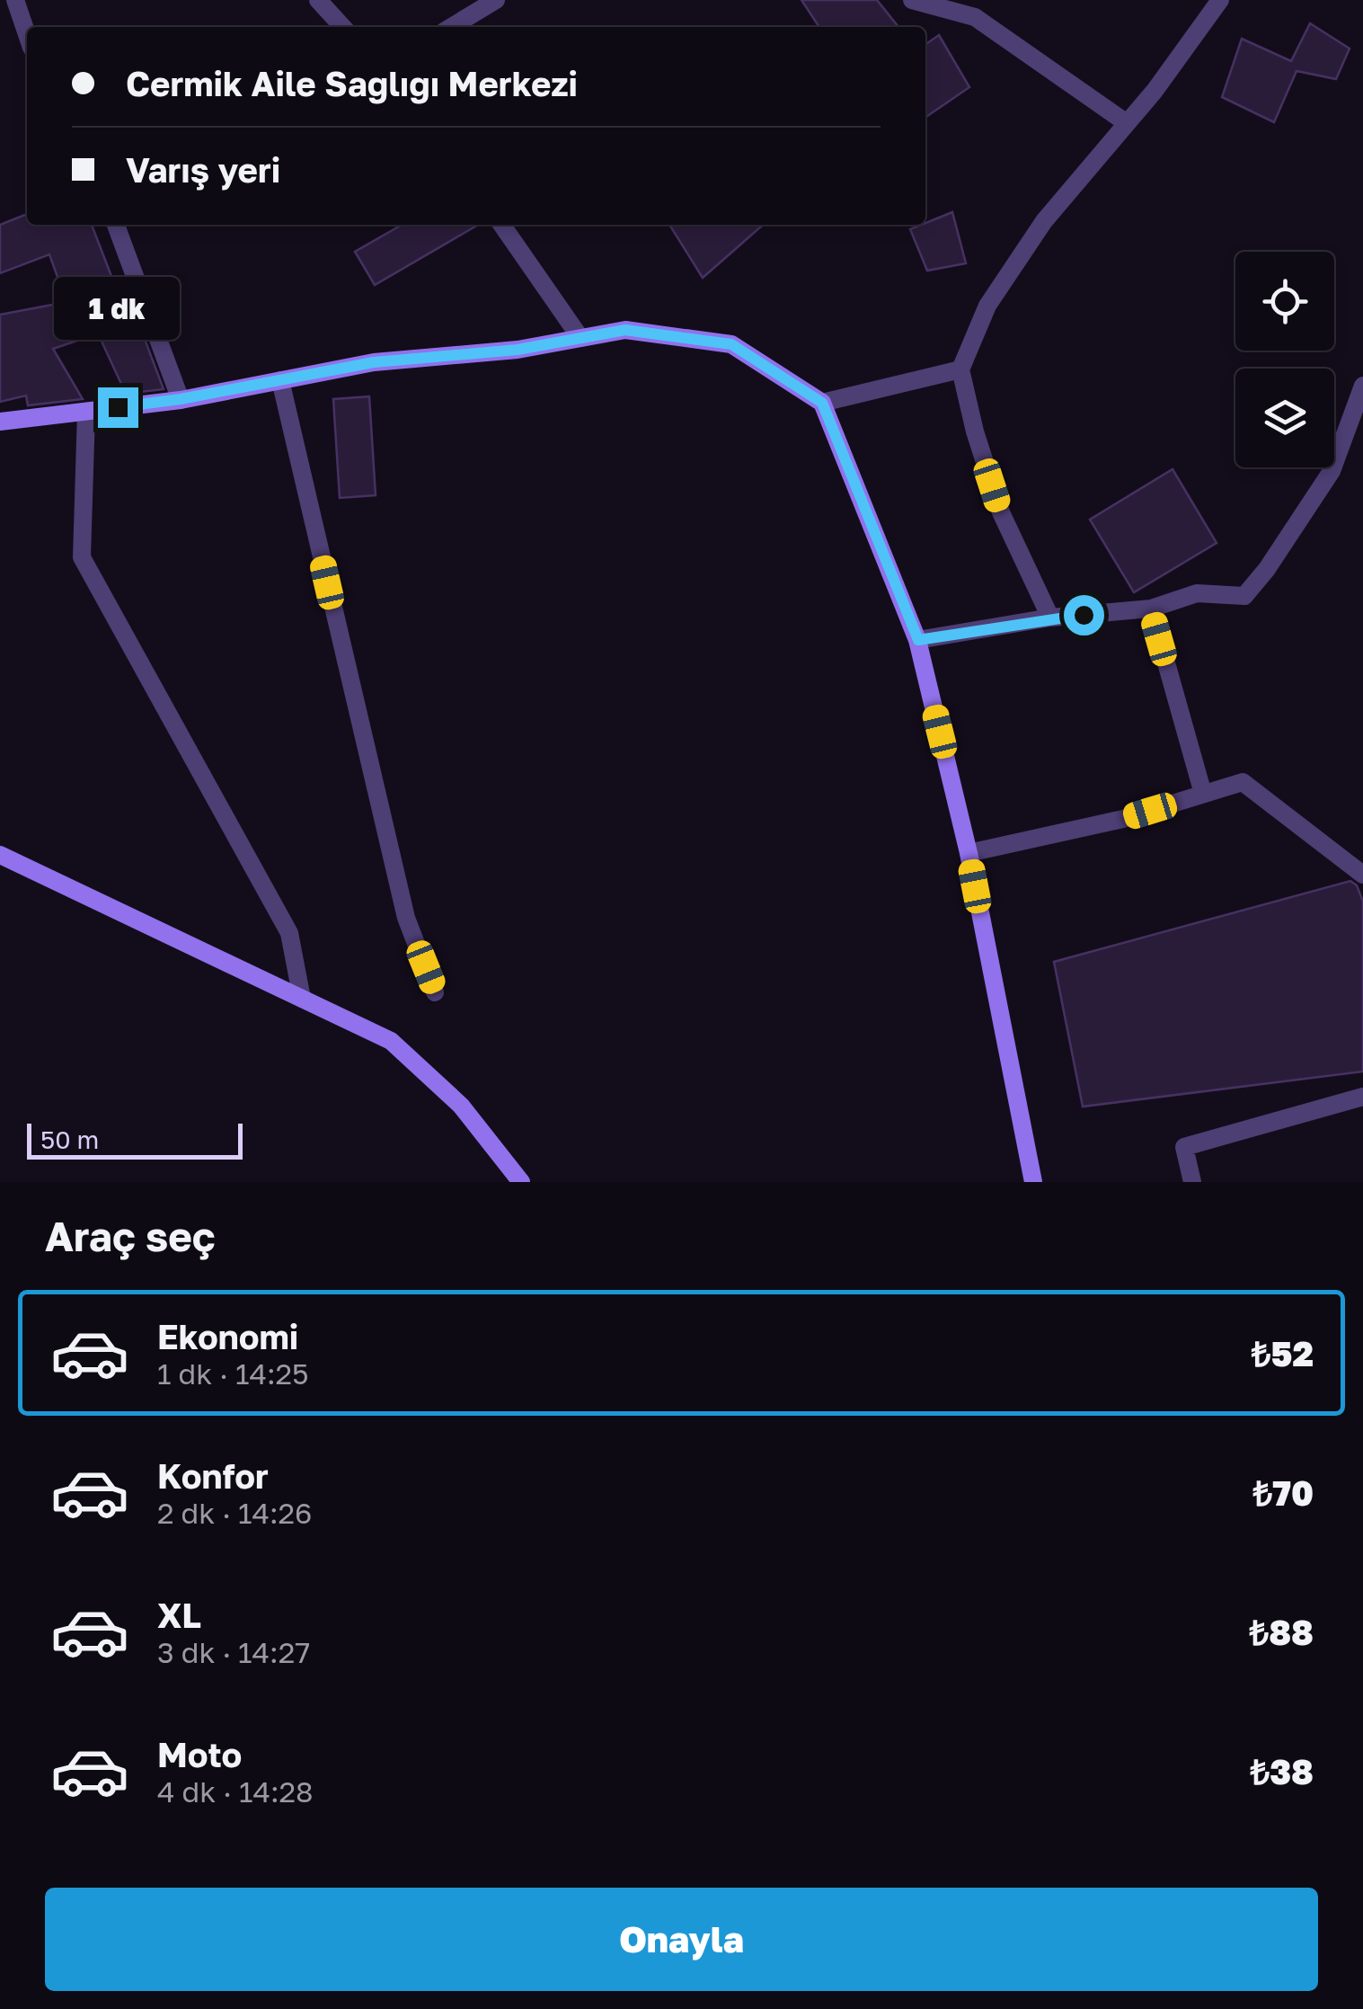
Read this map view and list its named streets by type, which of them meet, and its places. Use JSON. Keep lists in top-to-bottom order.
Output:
{
  "scale_bar": "50 m",
  "page": {
    "banner": ["Cermik Aile Saglıgı Merkezi", "Varış yeri"],
    "bubble": "1 dk",
    "scale": "50 m",
    "heading": "Araç seç",
    "list": [
      {
        "name": "Ekonomi",
        "note": "1 dk · 14:25",
        "value": "₺52"
      },
      {
        "name": "Konfor",
        "note": "2 dk · 14:26",
        "value": "₺70"
      },
      {
        "name": "XL",
        "note": "3 dk · 14:27",
        "value": "₺88"
      },
      {
        "name": "Moto",
        "note": "4 dk · 14:28",
        "value": "₺38"
      }
    ],
    "buttons": "Onayla"
  }
}
